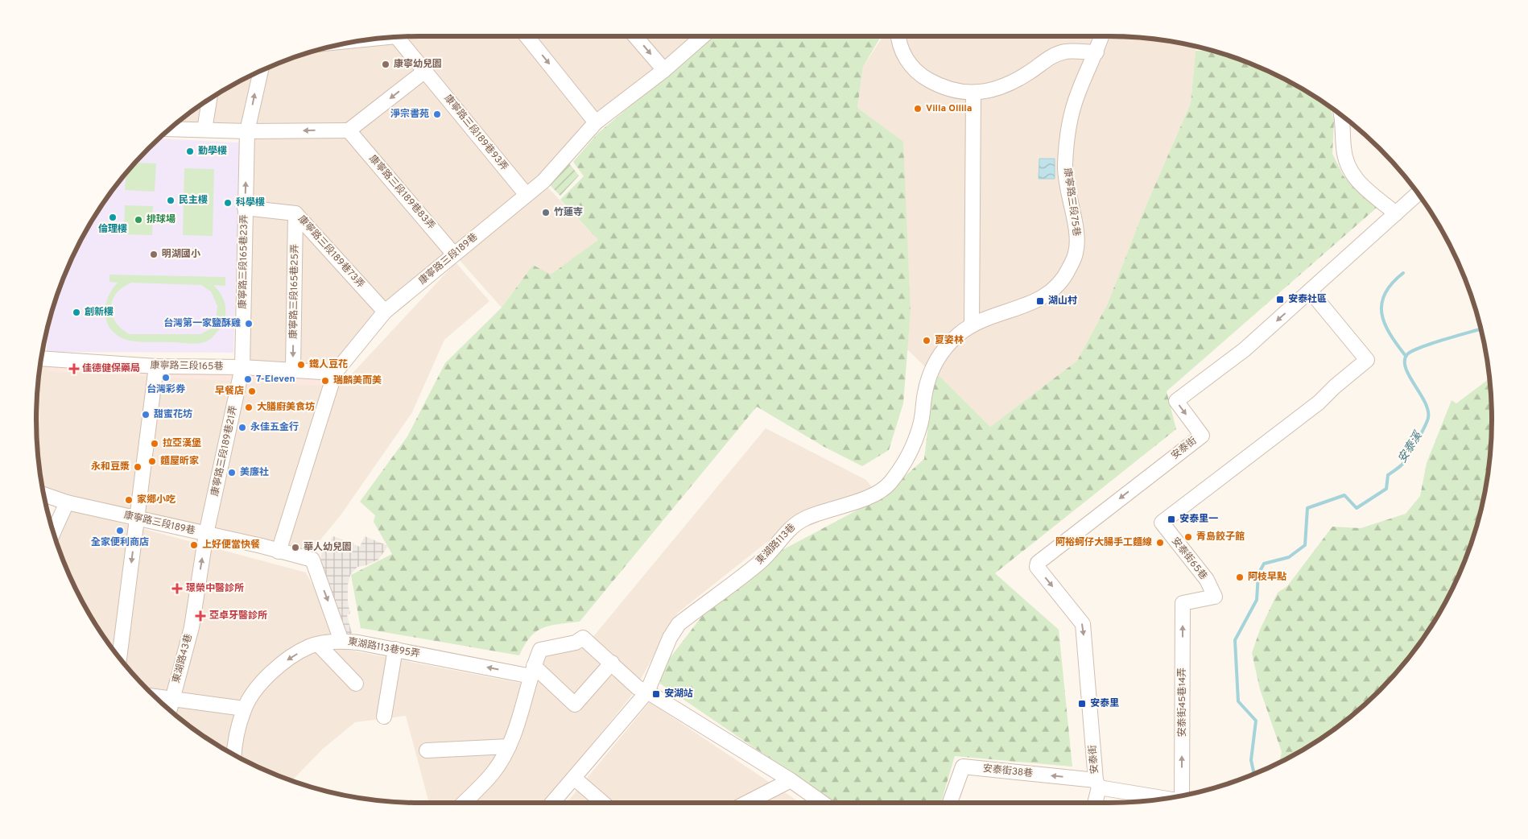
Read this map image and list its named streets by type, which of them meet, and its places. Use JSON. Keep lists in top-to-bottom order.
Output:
{
  "streets": {
    "street": [
      "康寧路三段189巷93弄",
      "康寧路三段189巷83弄",
      "康寧路三段75巷",
      "康寧路三段189巷73弄",
      "康寧路三段189巷",
      "康寧路三段165巷23弄",
      "康寧路三段165巷25弄",
      "康寧路三段165巷",
      "安泰街",
      "康寧路三段189巷21弄",
      "東湖路113巷",
      "安泰街65巷",
      "東湖路113巷95弄",
      "東湖路43巷",
      "安泰街45巷14弄",
      "安泰街38巷"
    ]
  },
  "crossings": [
    ["康寧路三段189巷93弄", "康寧路三段189巷"],
    ["康寧路三段189巷83弄", "康寧路三段189巷"],
    ["康寧路三段75巷", "東湖路113巷"],
    ["康寧路三段189巷73弄", "康寧路三段189巷"],
    ["康寧路三段189巷73弄", "康寧路三段165巷23弄"],
    ["康寧路三段189巷73弄", "康寧路三段165巷25弄"],
    ["康寧路三段189巷", "康寧路三段165巷"],
    ["康寧路三段189巷", "康寧路三段189巷21弄"],
    ["康寧路三段189巷", "東湖路113巷95弄"],
    ["康寧路三段189巷", "東湖路43巷"],
    ["康寧路三段165巷23弄", "康寧路三段165巷"],
    ["康寧路三段165巷23弄", "康寧路三段189巷21弄"],
    ["康寧路三段165巷25弄", "康寧路三段165巷"],
    ["康寧路三段165巷", "康寧路三段189巷21弄"],
    ["安泰街", "安泰街65巷"],
    ["安泰街", "安泰街38巷"],
    ["康寧路三段189巷21弄", "東湖路43巷"],
    ["安泰街65巷", "安泰街45巷14弄"]
  ],
  "one_way": [
    "康寧路三段165巷23弄",
    "康寧路三段165巷25弄",
    "安泰街",
    "安泰街45巷14弄",
    "安泰街38巷"
  ],
  "water": ["安泰溪"],
  "places": {
    "other": [
      "康寧幼兒園",
      "Villa Ollila",
      "淨宗書苑",
      "勤學樓",
      "民主樓",
      "科學樓",
      "竹蓮寺",
      "倫理樓",
      "排球場",
      "明湖國小",
      "創新樓",
      "台灣第一家鹽酥雞",
      "夏姿林",
      "鐵人豆花",
      "台灣彩券",
      "7-Eleven",
      "瑞麟美而美",
      "早餐店",
      "大膳廚美食坊",
      "甜蜜花坊",
      "永佳五金行",
      "拉亞漢堡",
      "麵屋昕家",
      "永和豆漿",
      "美廉社",
      "家鄉小吃",
      "全家便利商店",
      "青島餃子館",
      "阿裕蚵仔大腸手工麵線",
      "上好便當快餐",
      "華人幼兒園",
      "阿枝早點"
    ],
    "transit": [
      "安泰社區",
      "湖山村",
      "安泰里一",
      "安湖站",
      "安泰里"
    ],
    "health": ["佳德健保藥局", "璟榮中醫診所", "亞卓牙醫診所"]
  }
}
